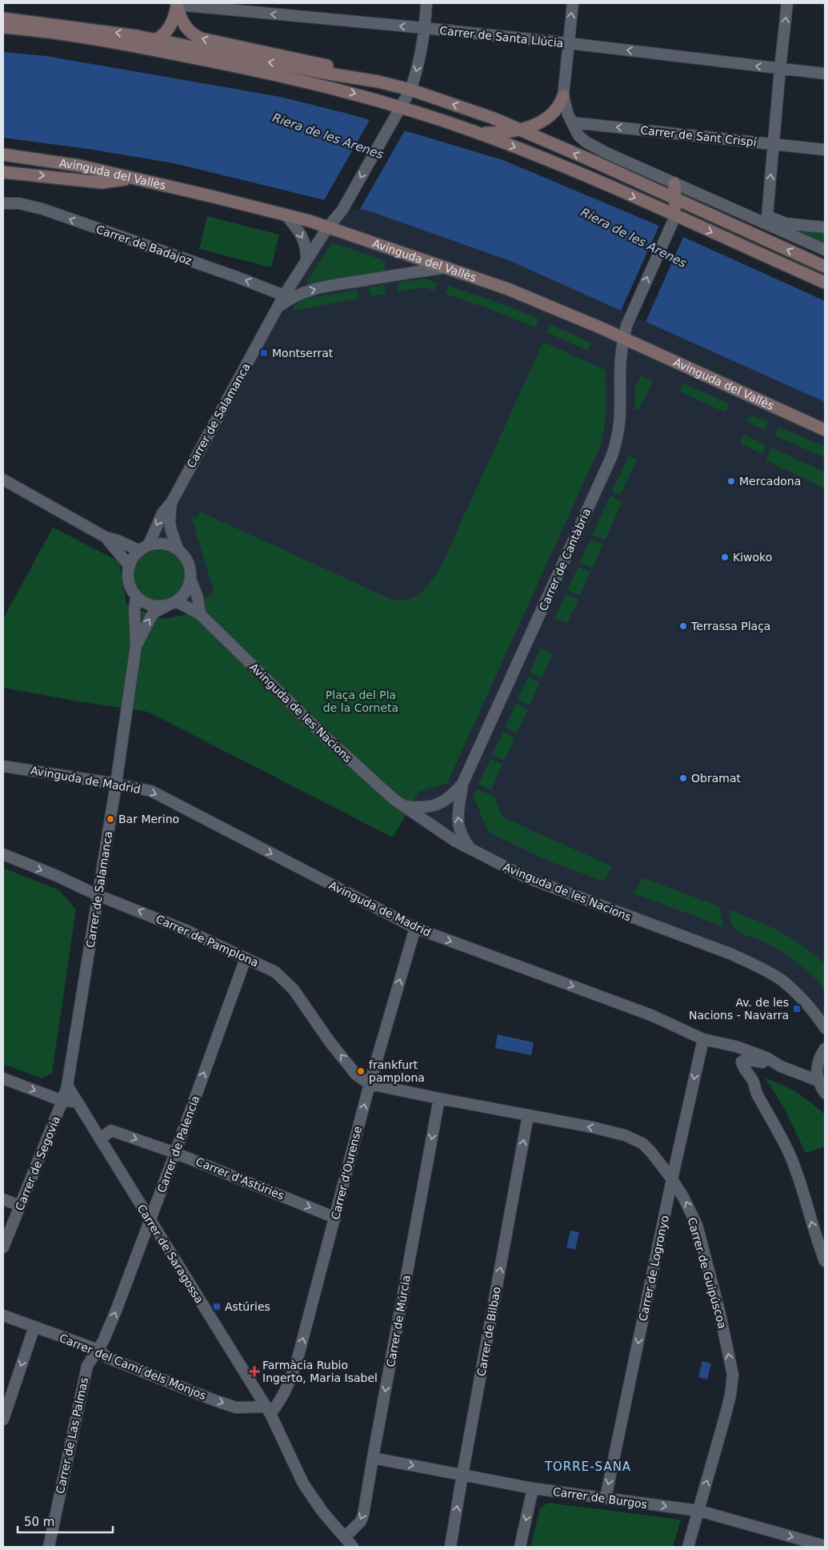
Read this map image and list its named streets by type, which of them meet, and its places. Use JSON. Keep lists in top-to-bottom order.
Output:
{
  "streets": {
    "main road": ["Avinguda del Vallès"],
    "street": [
      "Carrer de Santa Llúcia",
      "Carrer de Sant Crispí",
      "Carrer de Badajoz",
      "Carrer de Salamanca",
      "Carrer de Cantàbria",
      "Avinguda de les Nacions",
      "Avinguda de Madrid",
      "Carrer de Pamplona",
      "Carrer de Palencia",
      "Carrer de Segovia",
      "Carrer d'Ourense",
      "Carrer d'Astúries",
      "Carrer de Saragossa",
      "Carrer de Logronyo",
      "Carrer de Guipúscoa",
      "Carrer de Múrcia",
      "Carrer de Bilbao",
      "Carrer del Camí dels Monjos",
      "Carrer de Las Palmas",
      "Carrer de Burgos"
    ]
  },
  "crossings": [
    ["Carrer de Santa Llúcia", "Carrer de Salamanca"],
    ["Avinguda del Vallès", "Carrer de Salamanca"],
    ["Avinguda del Vallès", "Carrer de Cantàbria"],
    ["Carrer de Badajoz", "Carrer de Salamanca"],
    ["Carrer de Salamanca", "Avinguda de les Nacions"],
    ["Carrer de Salamanca", "Avinguda de Madrid"],
    ["Carrer de Salamanca", "Carrer de Pamplona"],
    ["Carrer de Salamanca", "Carrer de Saragossa"],
    ["Carrer de Cantàbria", "Avinguda de les Nacions"],
    ["Avinguda de Madrid", "Carrer d'Ourense"],
    ["Avinguda de Madrid", "Carrer de Logronyo"],
    ["Carrer de Pamplona", "Carrer de Palencia"],
    ["Carrer de Pamplona", "Carrer d'Ourense"],
    ["Carrer de Pamplona", "Carrer de Guipúscoa"],
    ["Carrer de Palencia", "Carrer d'Astúries"],
    ["Carrer de Palencia", "Carrer de Saragossa"],
    ["Carrer de Palencia", "Carrer del Camí dels Monjos"],
    ["Carrer de Palencia", "Carrer de Las Palmas"],
    ["Carrer d'Ourense", "Carrer d'Astúries"],
    ["Carrer d'Ourense", "Carrer de Saragossa"],
    ["Carrer d'Ourense", "Carrer de Guipúscoa"],
    ["Carrer d'Ourense", "Carrer del Camí dels Monjos"],
    ["Carrer d'Astúries", "Carrer de Saragossa"],
    ["Carrer de Saragossa", "Carrer de Múrcia"],
    ["Carrer de Saragossa", "Carrer del Camí dels Monjos"],
    ["Carrer de Logronyo", "Carrer de Guipúscoa"],
    ["Carrer de Logronyo", "Carrer de Burgos"],
    ["Carrer de Guipúscoa", "Carrer de Múrcia"],
    ["Carrer de Guipúscoa", "Carrer de Bilbao"],
    ["Carrer de Guipúscoa", "Carrer de Burgos"],
    ["Carrer de Múrcia", "Carrer de Burgos"],
    ["Carrer de Bilbao", "Carrer de Burgos"],
    ["Carrer del Camí dels Monjos", "Carrer de Las Palmas"]
  ],
  "one_way": [
    "Carrer de Santa Llúcia",
    "Carrer de Badajoz",
    "Carrer de Palencia",
    "Carrer d'Ourense",
    "Carrer d'Astúries",
    "Carrer de Logronyo",
    "Carrer de Guipúscoa",
    "Carrer de Múrcia",
    "Carrer de Bilbao",
    "Carrer del Camí dels Monjos",
    "Carrer de Burgos"
  ],
  "districts": ["TORRE-SANA"],
  "water": ["Riera de les Arenes"],
  "parks": ["Plaça del Pla de la Corneta"],
  "places": {
    "transit": ["Montserrat", "Av. de les Nacions - Navarra", "Astúries"],
    "other": [
      "Mercadona",
      "Kiwoko",
      "Terrassa Plaça",
      "Obramat",
      "Bar Merino",
      "frankfurt pamplona"
    ],
    "health": ["Farmàcia Rubio Ingerto, Maria Isabel"]
  },
  "scale_bar": "50 m"
}
